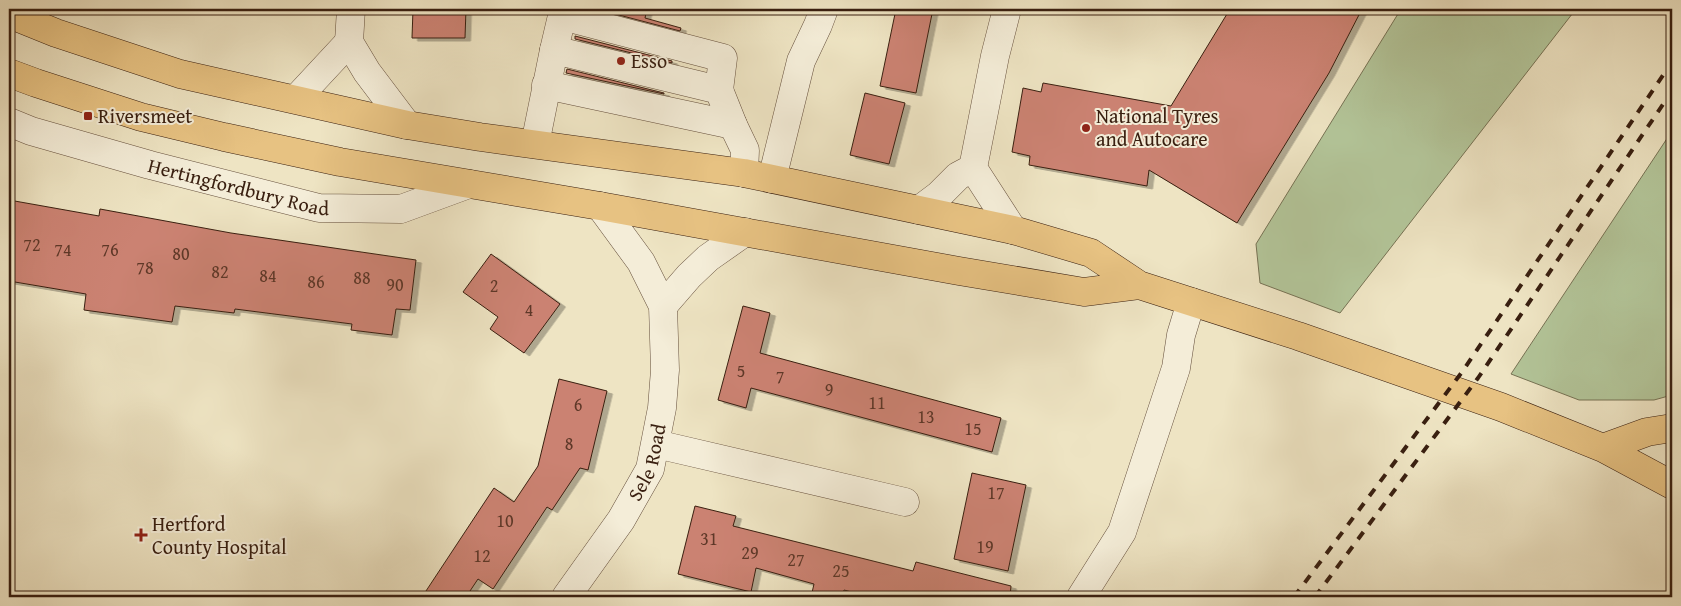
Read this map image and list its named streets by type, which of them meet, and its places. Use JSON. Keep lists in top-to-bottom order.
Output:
{
  "streets": {
    "street": ["Hertingfordbury Road", "Sele Road"]
  },
  "places": {
    "other": ["Esso", "National Tyres and Autocare"],
    "transit": ["Riversmeet"],
    "health": ["Hertford County Hospital"]
  },
  "house_numbers": [
    "72",
    "74",
    "76",
    "80",
    "78",
    "82",
    "84",
    "88",
    "86",
    "90",
    "2",
    "4",
    "5",
    "7",
    "9",
    "11",
    "6",
    "13",
    "15",
    "8",
    "17",
    "10",
    "31",
    "19",
    "29",
    "12",
    "27",
    "25"
  ]
}
